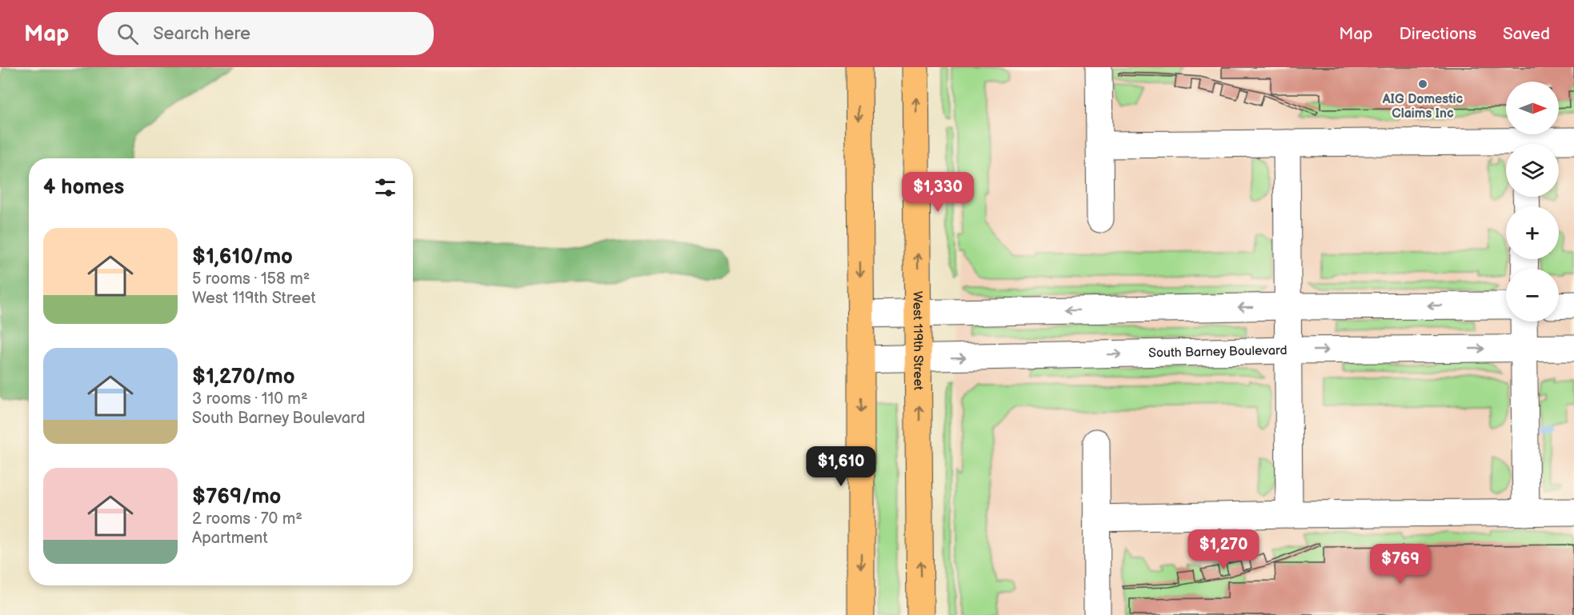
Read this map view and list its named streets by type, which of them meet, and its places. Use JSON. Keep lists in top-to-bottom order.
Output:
{
  "streets": {
    "main road": ["West 119th Street"],
    "street": ["South Barney Boulevard"]
  },
  "crossings": [
    ["West 119th Street", "South Barney Boulevard"]
  ],
  "places": ["AIG Domestic Claims Inc"],
  "north": "right",
  "page": {
    "header": "Map",
    "search": "Search here",
    "nav": ["Map", "Directions", "Saved"],
    "map_buttons": ["+", "−"],
    "heading": "4 homes",
    "price": [
      "$1,330",
      "$1,610",
      "$1,270",
      "$769"
    ],
    "list": [
      {
        "name": "$1,610/mo",
        "note": "5 rooms · 158 m² · West 119th Street"
      },
      {
        "name": "$1,270/mo",
        "note": "3 rooms · 110 m² · South Barney Boulevard"
      },
      {
        "name": "$769/mo",
        "note": "2 rooms · 70 m² · Apartment"
      }
    ]
  }
}
